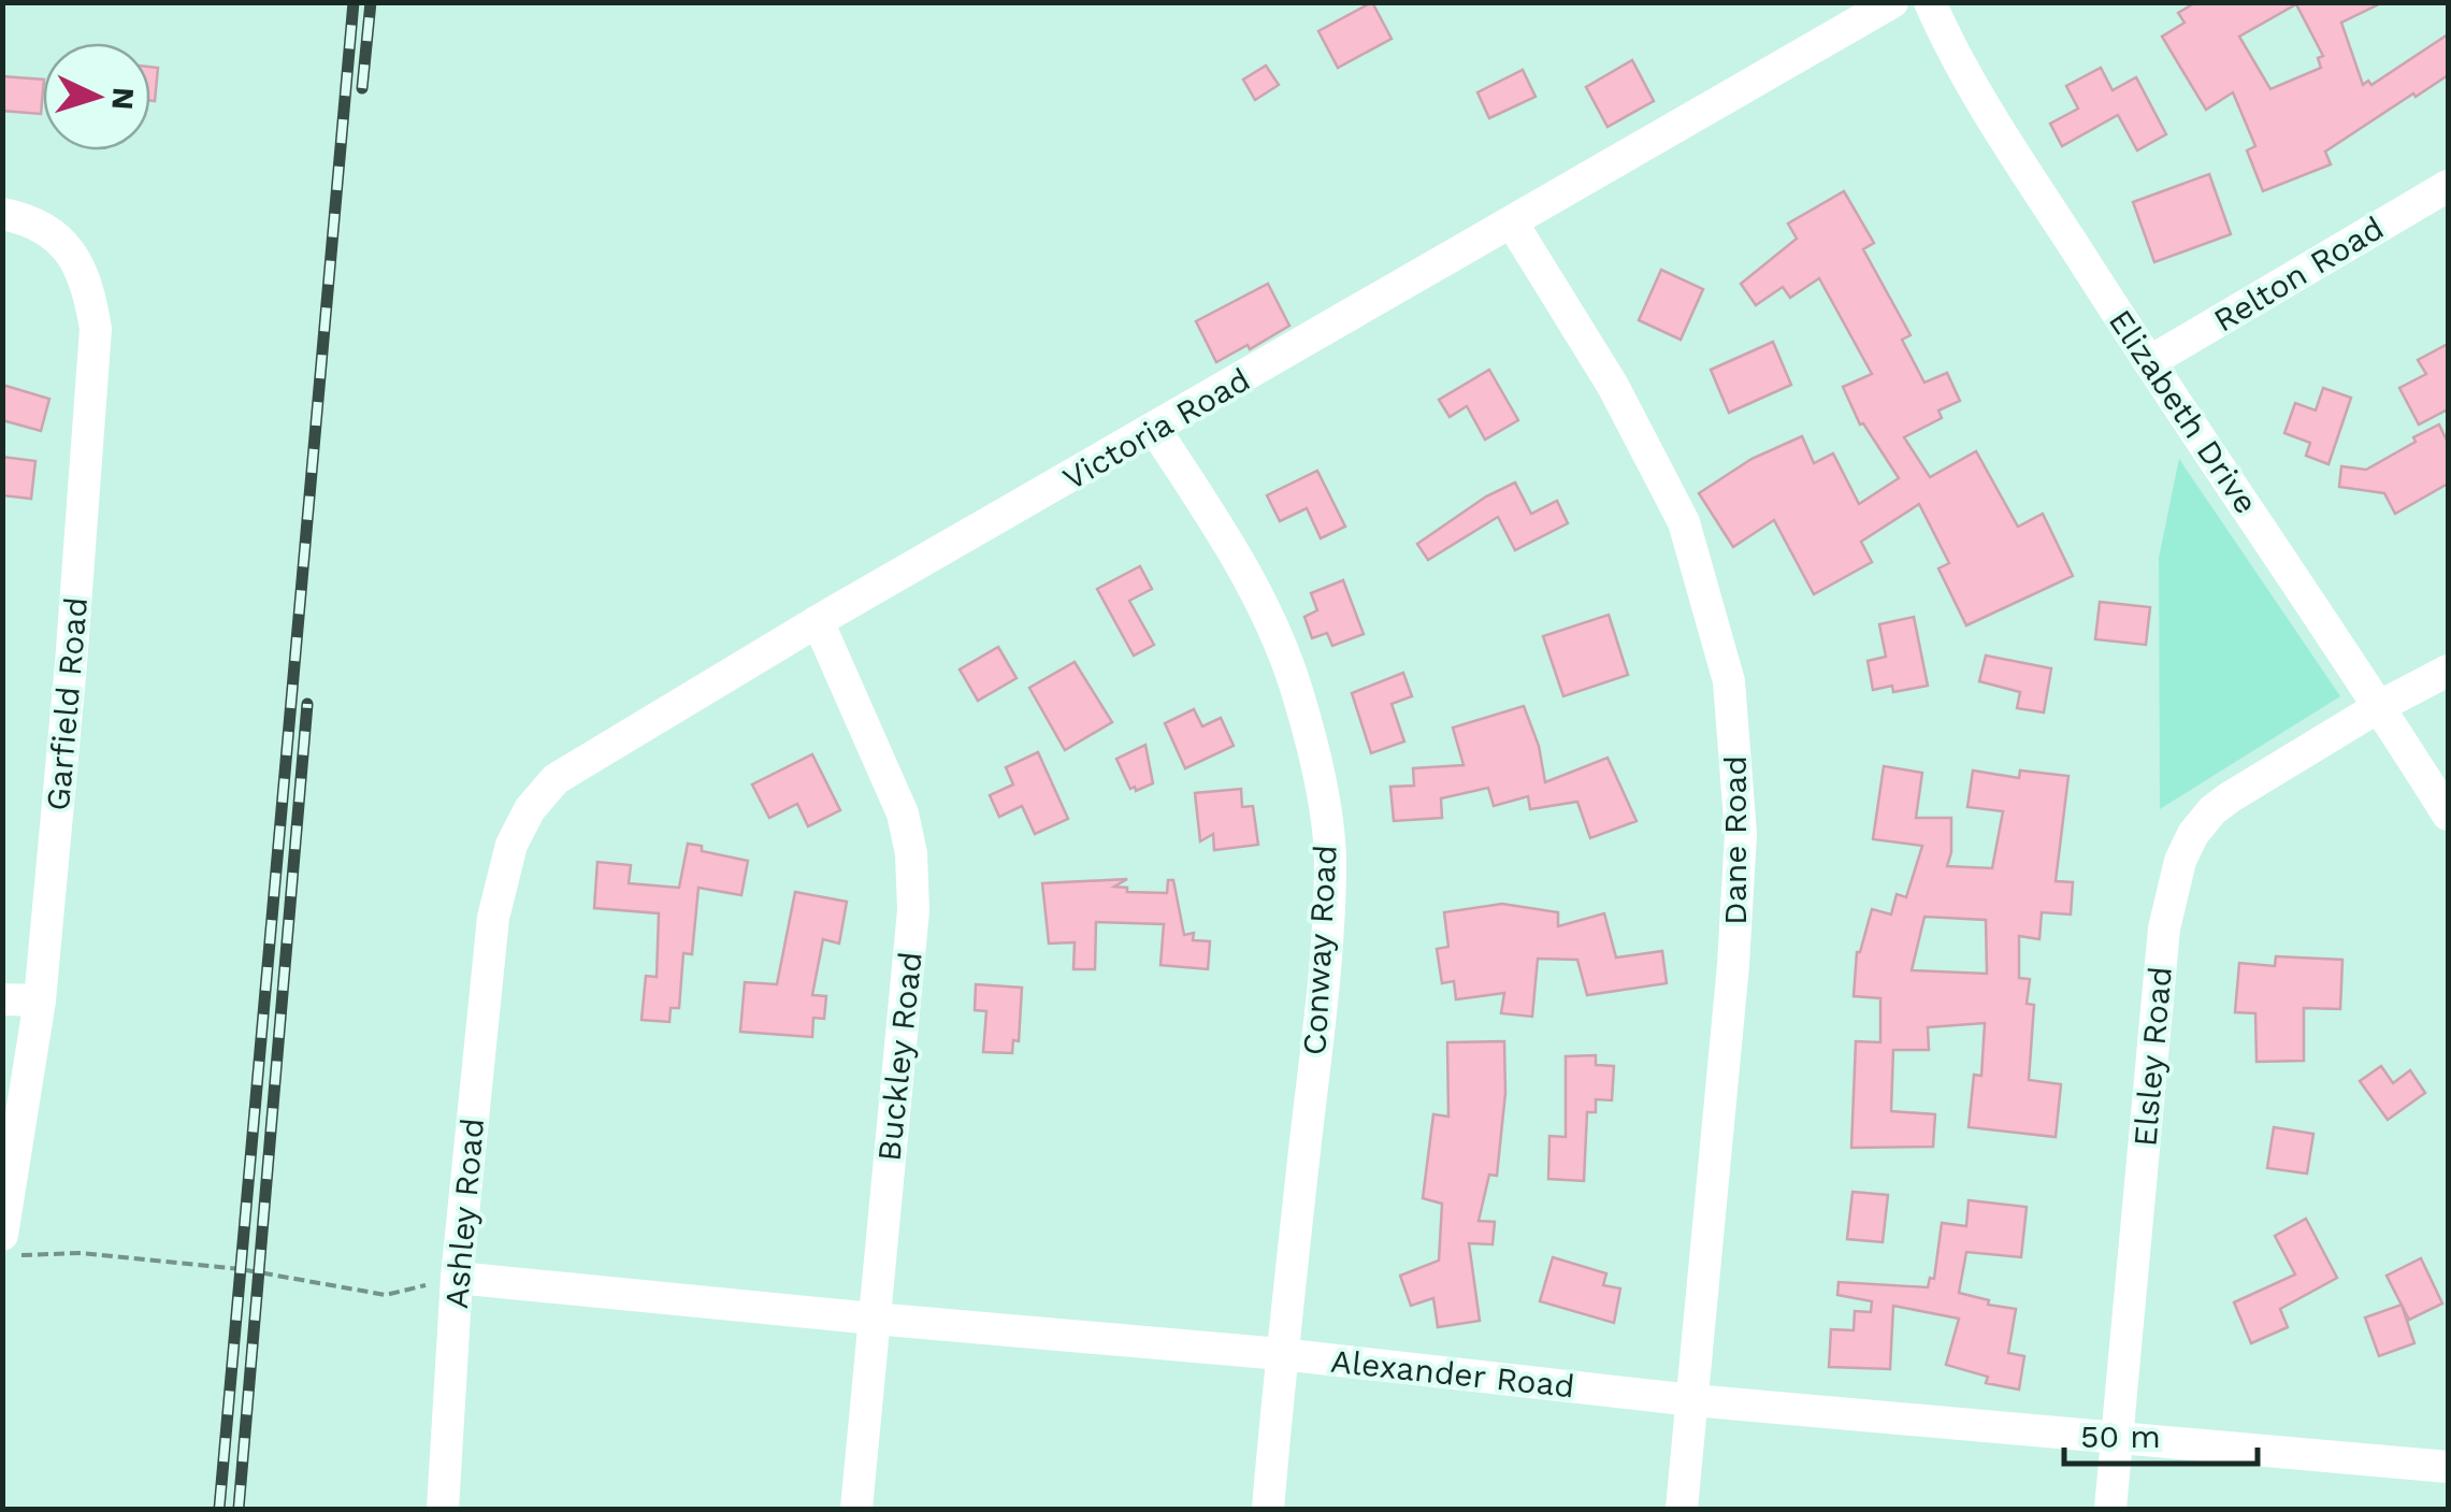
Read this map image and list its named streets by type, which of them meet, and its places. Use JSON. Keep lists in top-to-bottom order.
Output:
{
  "streets": {
    "street": [
      "Relton Road",
      "Elizabeth Drive",
      "Victoria Road",
      "Garfield Road",
      "Dane Road",
      "Conway Road",
      "Buckley Road",
      "Elsley Road",
      "Ashley Road",
      "Alexander Road"
    ]
  },
  "crossings": [
    ["Relton Road", "Elizabeth Drive"],
    ["Elizabeth Drive", "Elsley Road"],
    ["Victoria Road", "Dane Road"],
    ["Victoria Road", "Conway Road"],
    ["Victoria Road", "Buckley Road"],
    ["Victoria Road", "Ashley Road"],
    ["Dane Road", "Alexander Road"],
    ["Conway Road", "Alexander Road"],
    ["Buckley Road", "Alexander Road"],
    ["Elsley Road", "Alexander Road"],
    ["Ashley Road", "Alexander Road"]
  ],
  "scale_bar": "50 m",
  "north": "right"
}
